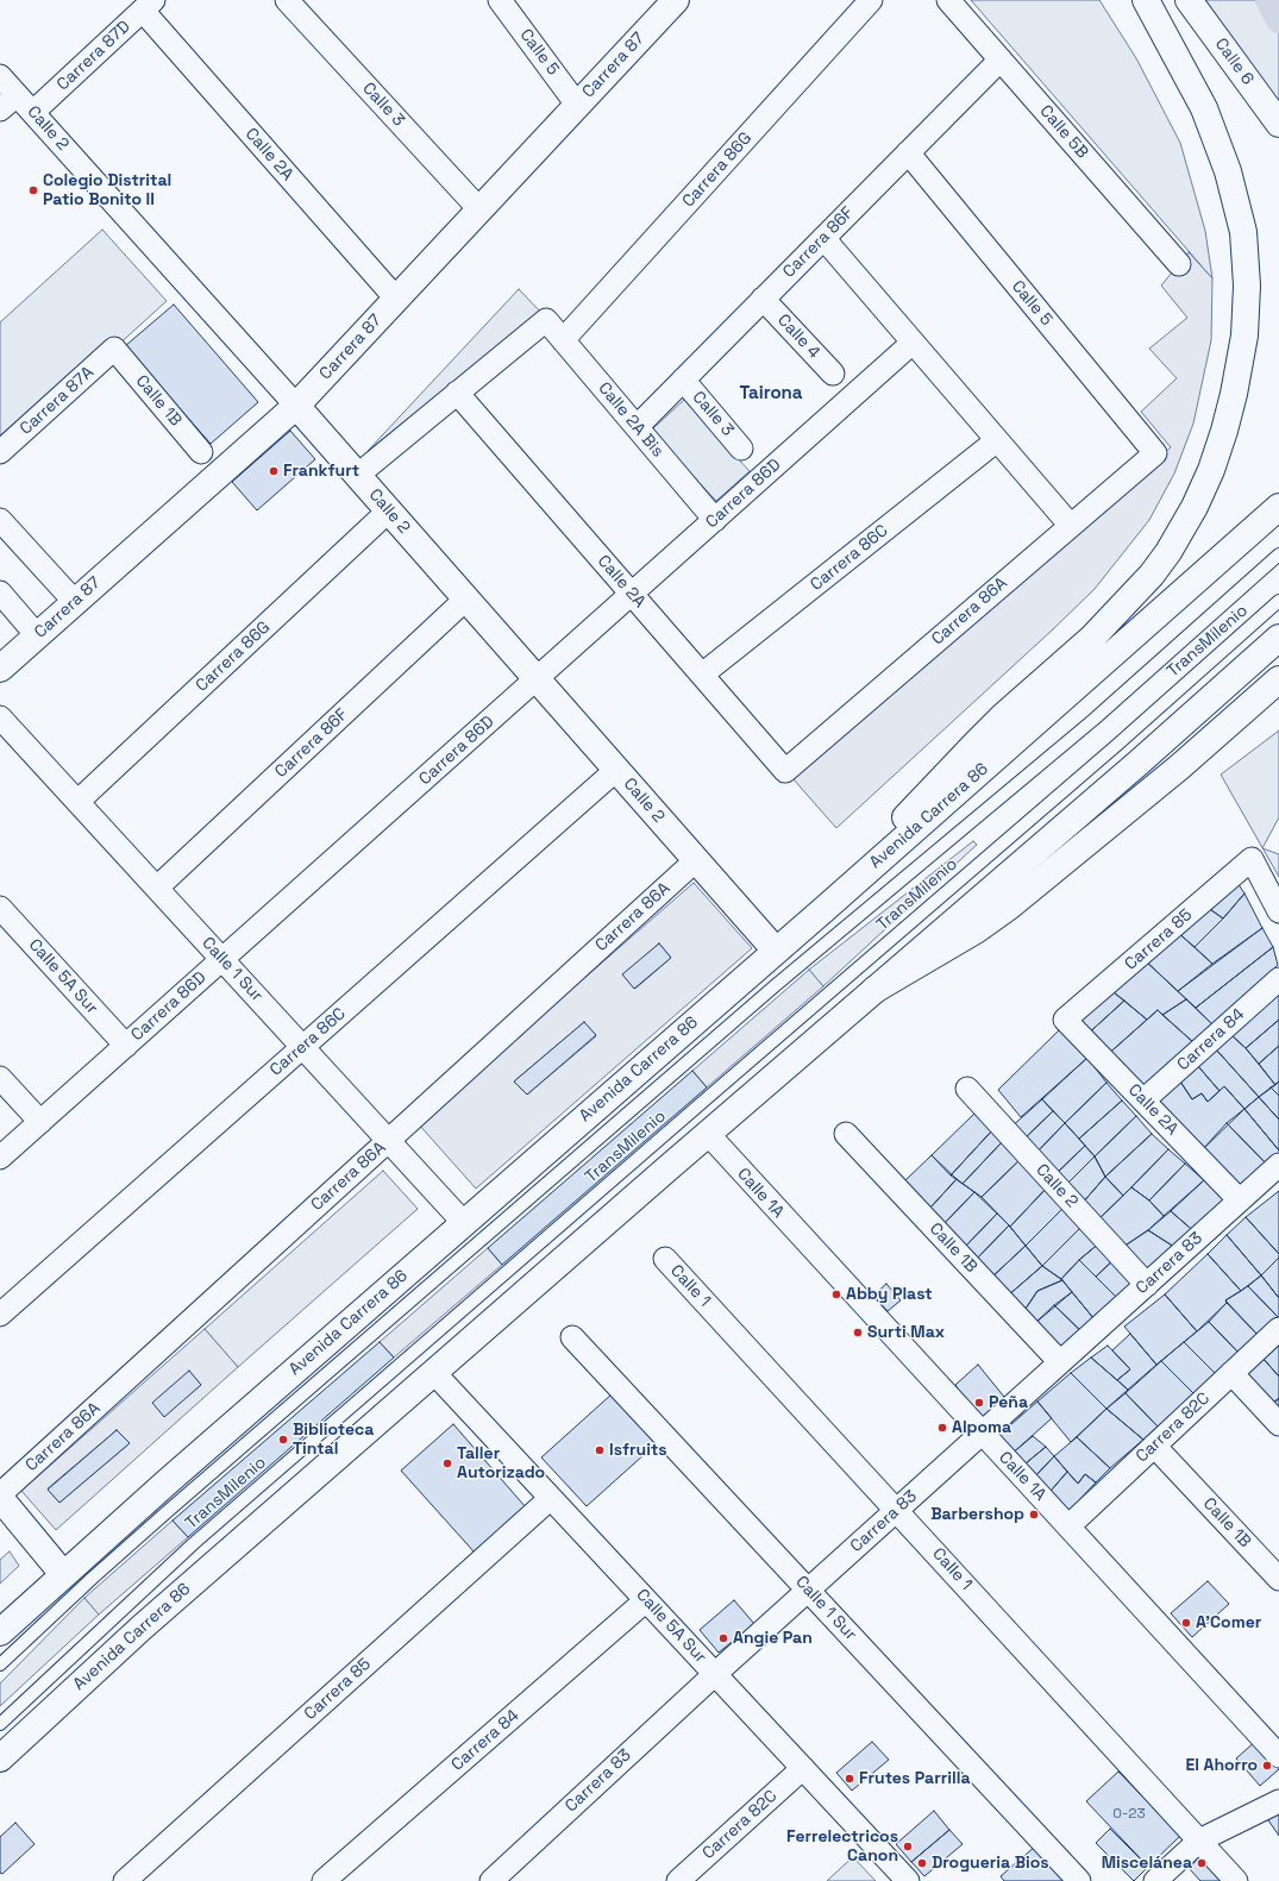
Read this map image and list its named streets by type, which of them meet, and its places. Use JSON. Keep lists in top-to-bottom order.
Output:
{
  "streets": {
    "main road": [
      "Calle 6",
      "Carrera 87",
      "Calle 2",
      "Avenida Carrera 86"
    ],
    "street": [
      "Calle 5",
      "Carrera 87D",
      "Calle 3",
      "Calle 5B",
      "Calle 2A",
      "Carrera 86G",
      "Carrera 86F",
      "Calle 4",
      "Carrera 87A",
      "Calle 1B",
      "Calle 2A Bis",
      "Carrera 86D",
      "Carrera 86C",
      "Carrera 86A",
      "Carrera 85",
      "Calle 1 Sur",
      "Calle 5A Sur",
      "Carrera 84",
      "Calle 1A",
      "Carrera 83",
      "Calle 1",
      "Carrera 82C"
    ],
    "lane": ["TransMilenio"]
  },
  "crossings": [
    ["Calle 5", "Carrera 87"],
    ["Calle 5", "Carrera 86F"],
    ["Calle 5", "Carrera 86A"],
    ["Carrera 87D", "Calle 2"],
    ["Carrera 87D", "Calle 2A"],
    ["Carrera 87", "Calle 3"],
    ["Carrera 87", "Calle 2"],
    ["Carrera 87", "Calle 2A"],
    ["Calle 3", "Carrera 86F"],
    ["Calle 2", "Carrera 86G"],
    ["Calle 2", "Carrera 86F"],
    ["Calle 2", "Carrera 86D"],
    ["Calle 2", "Carrera 86C"],
    ["Calle 2", "Carrera 86A"],
    ["Calle 2", "Avenida Carrera 86"],
    ["Calle 2", "Carrera 83"],
    ["Calle 5B", "Carrera 86F"],
    ["Calle 2A", "Calle 2A Bis"],
    ["Calle 2A", "Carrera 86D"],
    ["Calle 2A", "Carrera 86C"],
    ["Calle 2A", "Carrera 86A"],
    ["Calle 2A", "Carrera 85"],
    ["Calle 2A", "Carrera 84"],
    ["Calle 2A", "Carrera 83"],
    ["Carrera 86G", "Calle 2A Bis"],
    ["Carrera 86G", "Calle 1 Sur"],
    ["Carrera 86F", "Calle 4"],
    ["Carrera 86F", "Calle 2A Bis"],
    ["Carrera 86F", "Calle 1 Sur"],
    ["Carrera 87A", "Calle 1B"],
    ["Calle 1B", "Carrera 83"],
    ["Calle 1B", "Carrera 82C"],
    ["Calle 2A Bis", "Carrera 86D"],
    ["Carrera 86D", "Calle 1 Sur"],
    ["Carrera 86D", "Calle 5A Sur"],
    ["Carrera 86C", "Calle 1 Sur"],
    ["Carrera 86A", "Calle 1 Sur"],
    ["Avenida Carrera 86", "Calle 1 Sur"],
    ["Avenida Carrera 86", "Calle 5A Sur"],
    ["Avenida Carrera 86", "Calle 1A"],
    ["Carrera 85", "Calle 5A Sur"],
    ["Calle 1 Sur", "Carrera 83"],
    ["Calle 5A Sur", "Carrera 84"],
    ["Calle 5A Sur", "Carrera 83"],
    ["Calle 5A Sur", "Carrera 82C"],
    ["Calle 1A", "Carrera 83"],
    ["Calle 1A", "Carrera 82C"],
    ["Carrera 83", "Calle 1"]
  ],
  "districts": ["Tairona"],
  "places": [
    "Colegio Distrital Patio Bonito II",
    "Frankfurt",
    "Abby Plast",
    "Surti Max",
    "Peña",
    "Alpoma",
    "Biblioteca Tintal",
    "Isfruits",
    "Taller Autorizado",
    "Barbershop",
    "A'Comer",
    "Angie Pan",
    "El Ahorro",
    "Frutes Parrilla",
    "Ferrelectricos Canon",
    "Drogueria Bios",
    "Miscelánea"
  ],
  "house_numbers": ["0-23"]
}
